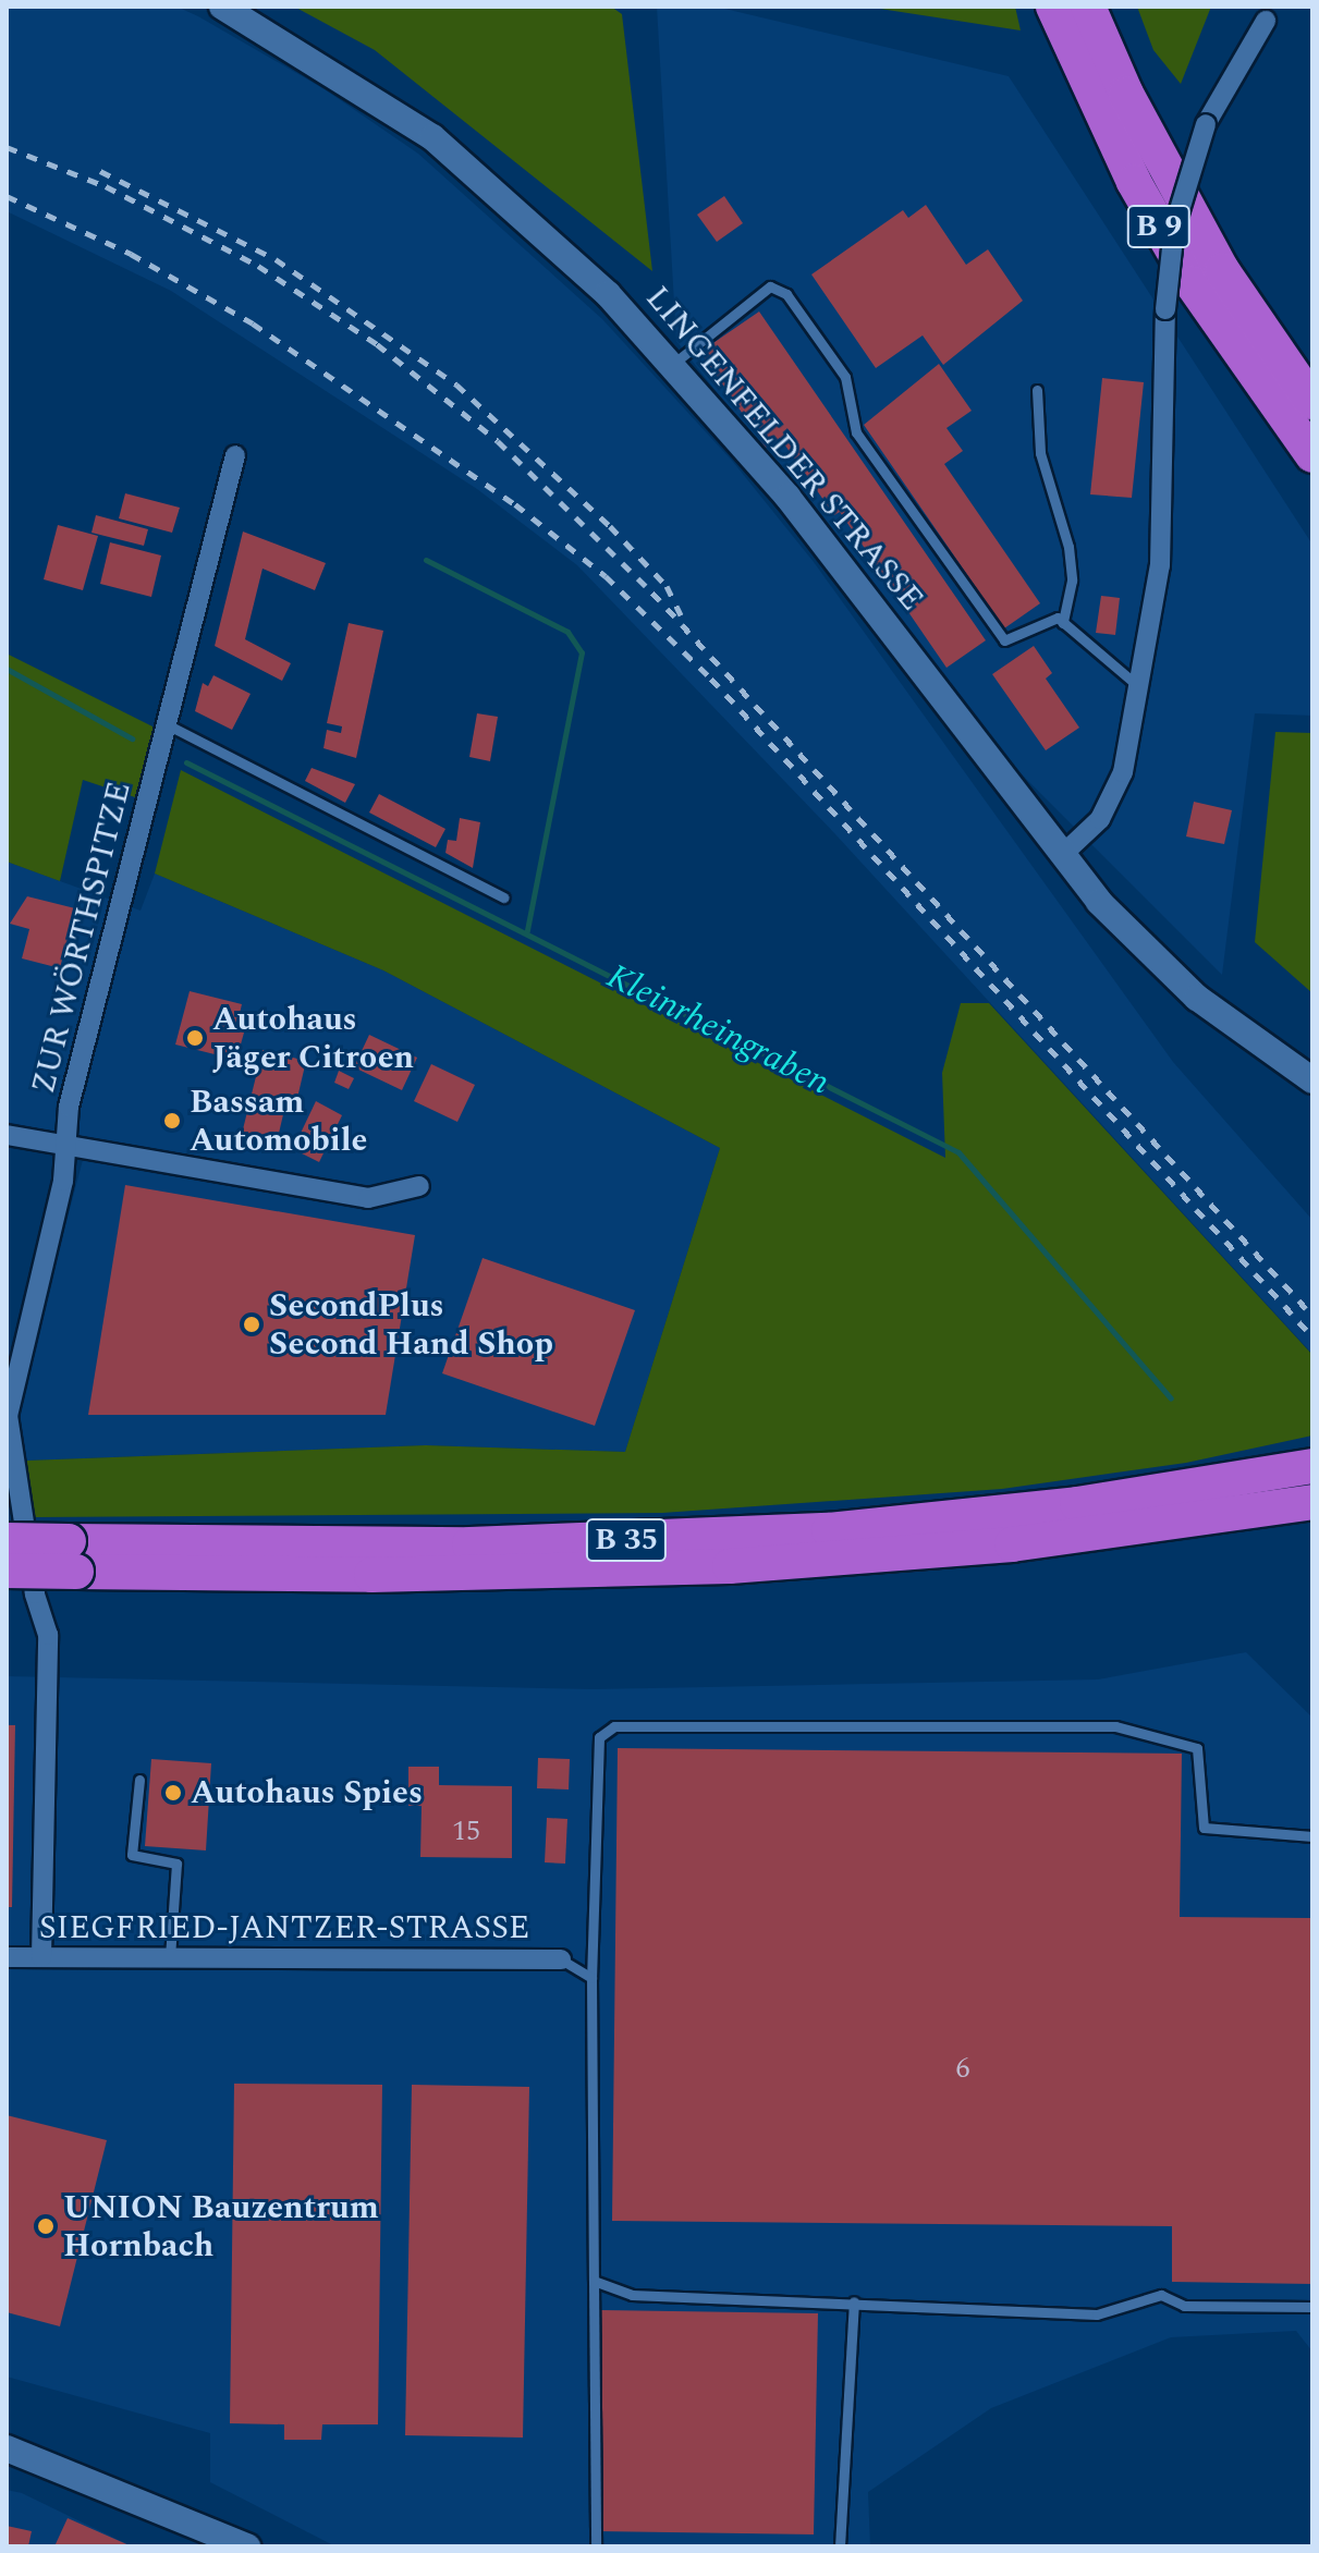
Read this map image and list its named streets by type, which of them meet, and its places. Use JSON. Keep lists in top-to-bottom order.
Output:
{
  "streets": {
    "highway": ["B 9", "B 35"],
    "main road": ["LINGENFELDER STRASSE"],
    "street": ["ZUR WÖRTHSPITZE", "SIEGFRIED-JANTZER-STRASSE"]
  },
  "crossings": [
    ["ZUR WÖRTHSPITZE", "SIEGFRIED-JANTZER-STRASSE"]
  ],
  "water": ["Kleinrheingraben"],
  "places": [
    "Autohaus Jäger Citroen",
    "Bassam Automobile",
    "SecondPlus Second Hand Shop",
    "Autohaus Spies",
    "UNION Bauzentrum Hornbach"
  ],
  "house_numbers": ["15", "6"]
}
